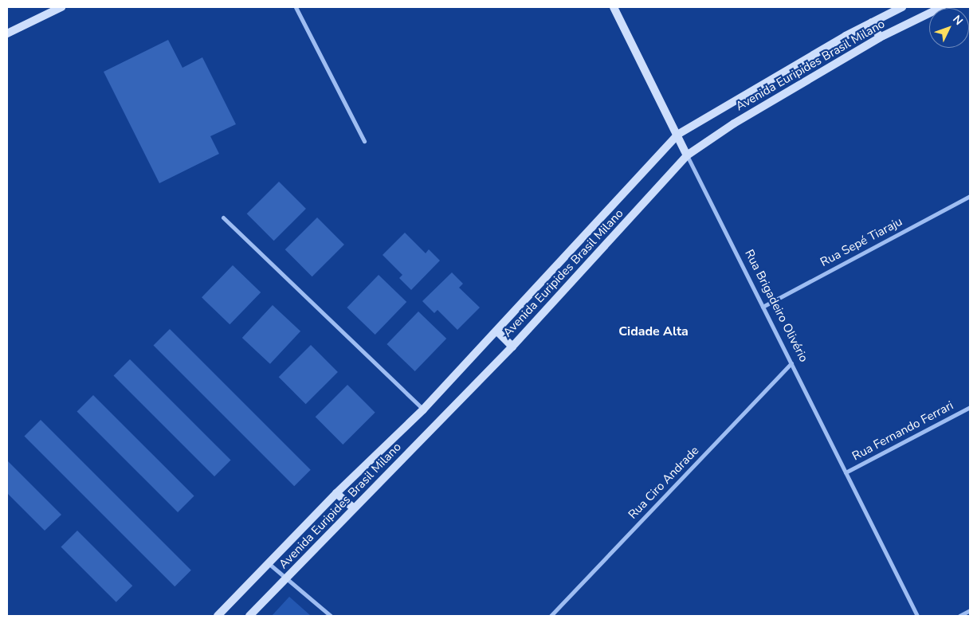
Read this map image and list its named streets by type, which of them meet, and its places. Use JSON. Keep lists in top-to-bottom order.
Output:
{
  "streets": {
    "main road": ["Avenida Euripides Brasil Milano", "Rua Brigadeiro Olivério"],
    "street": ["Rua Sepé Tiaraju", "Rua Fernando Ferrari", "Rua Ciro Andrade"]
  },
  "crossings": [
    ["Avenida Euripides Brasil Milano", "Rua Brigadeiro Olivério"],
    ["Rua Sepé Tiaraju", "Rua Brigadeiro Olivério"],
    ["Rua Brigadeiro Olivério", "Rua Fernando Ferrari"],
    ["Rua Brigadeiro Olivério", "Rua Ciro Andrade"]
  ],
  "districts": ["Cidade Alta"],
  "north": "top right"
}
